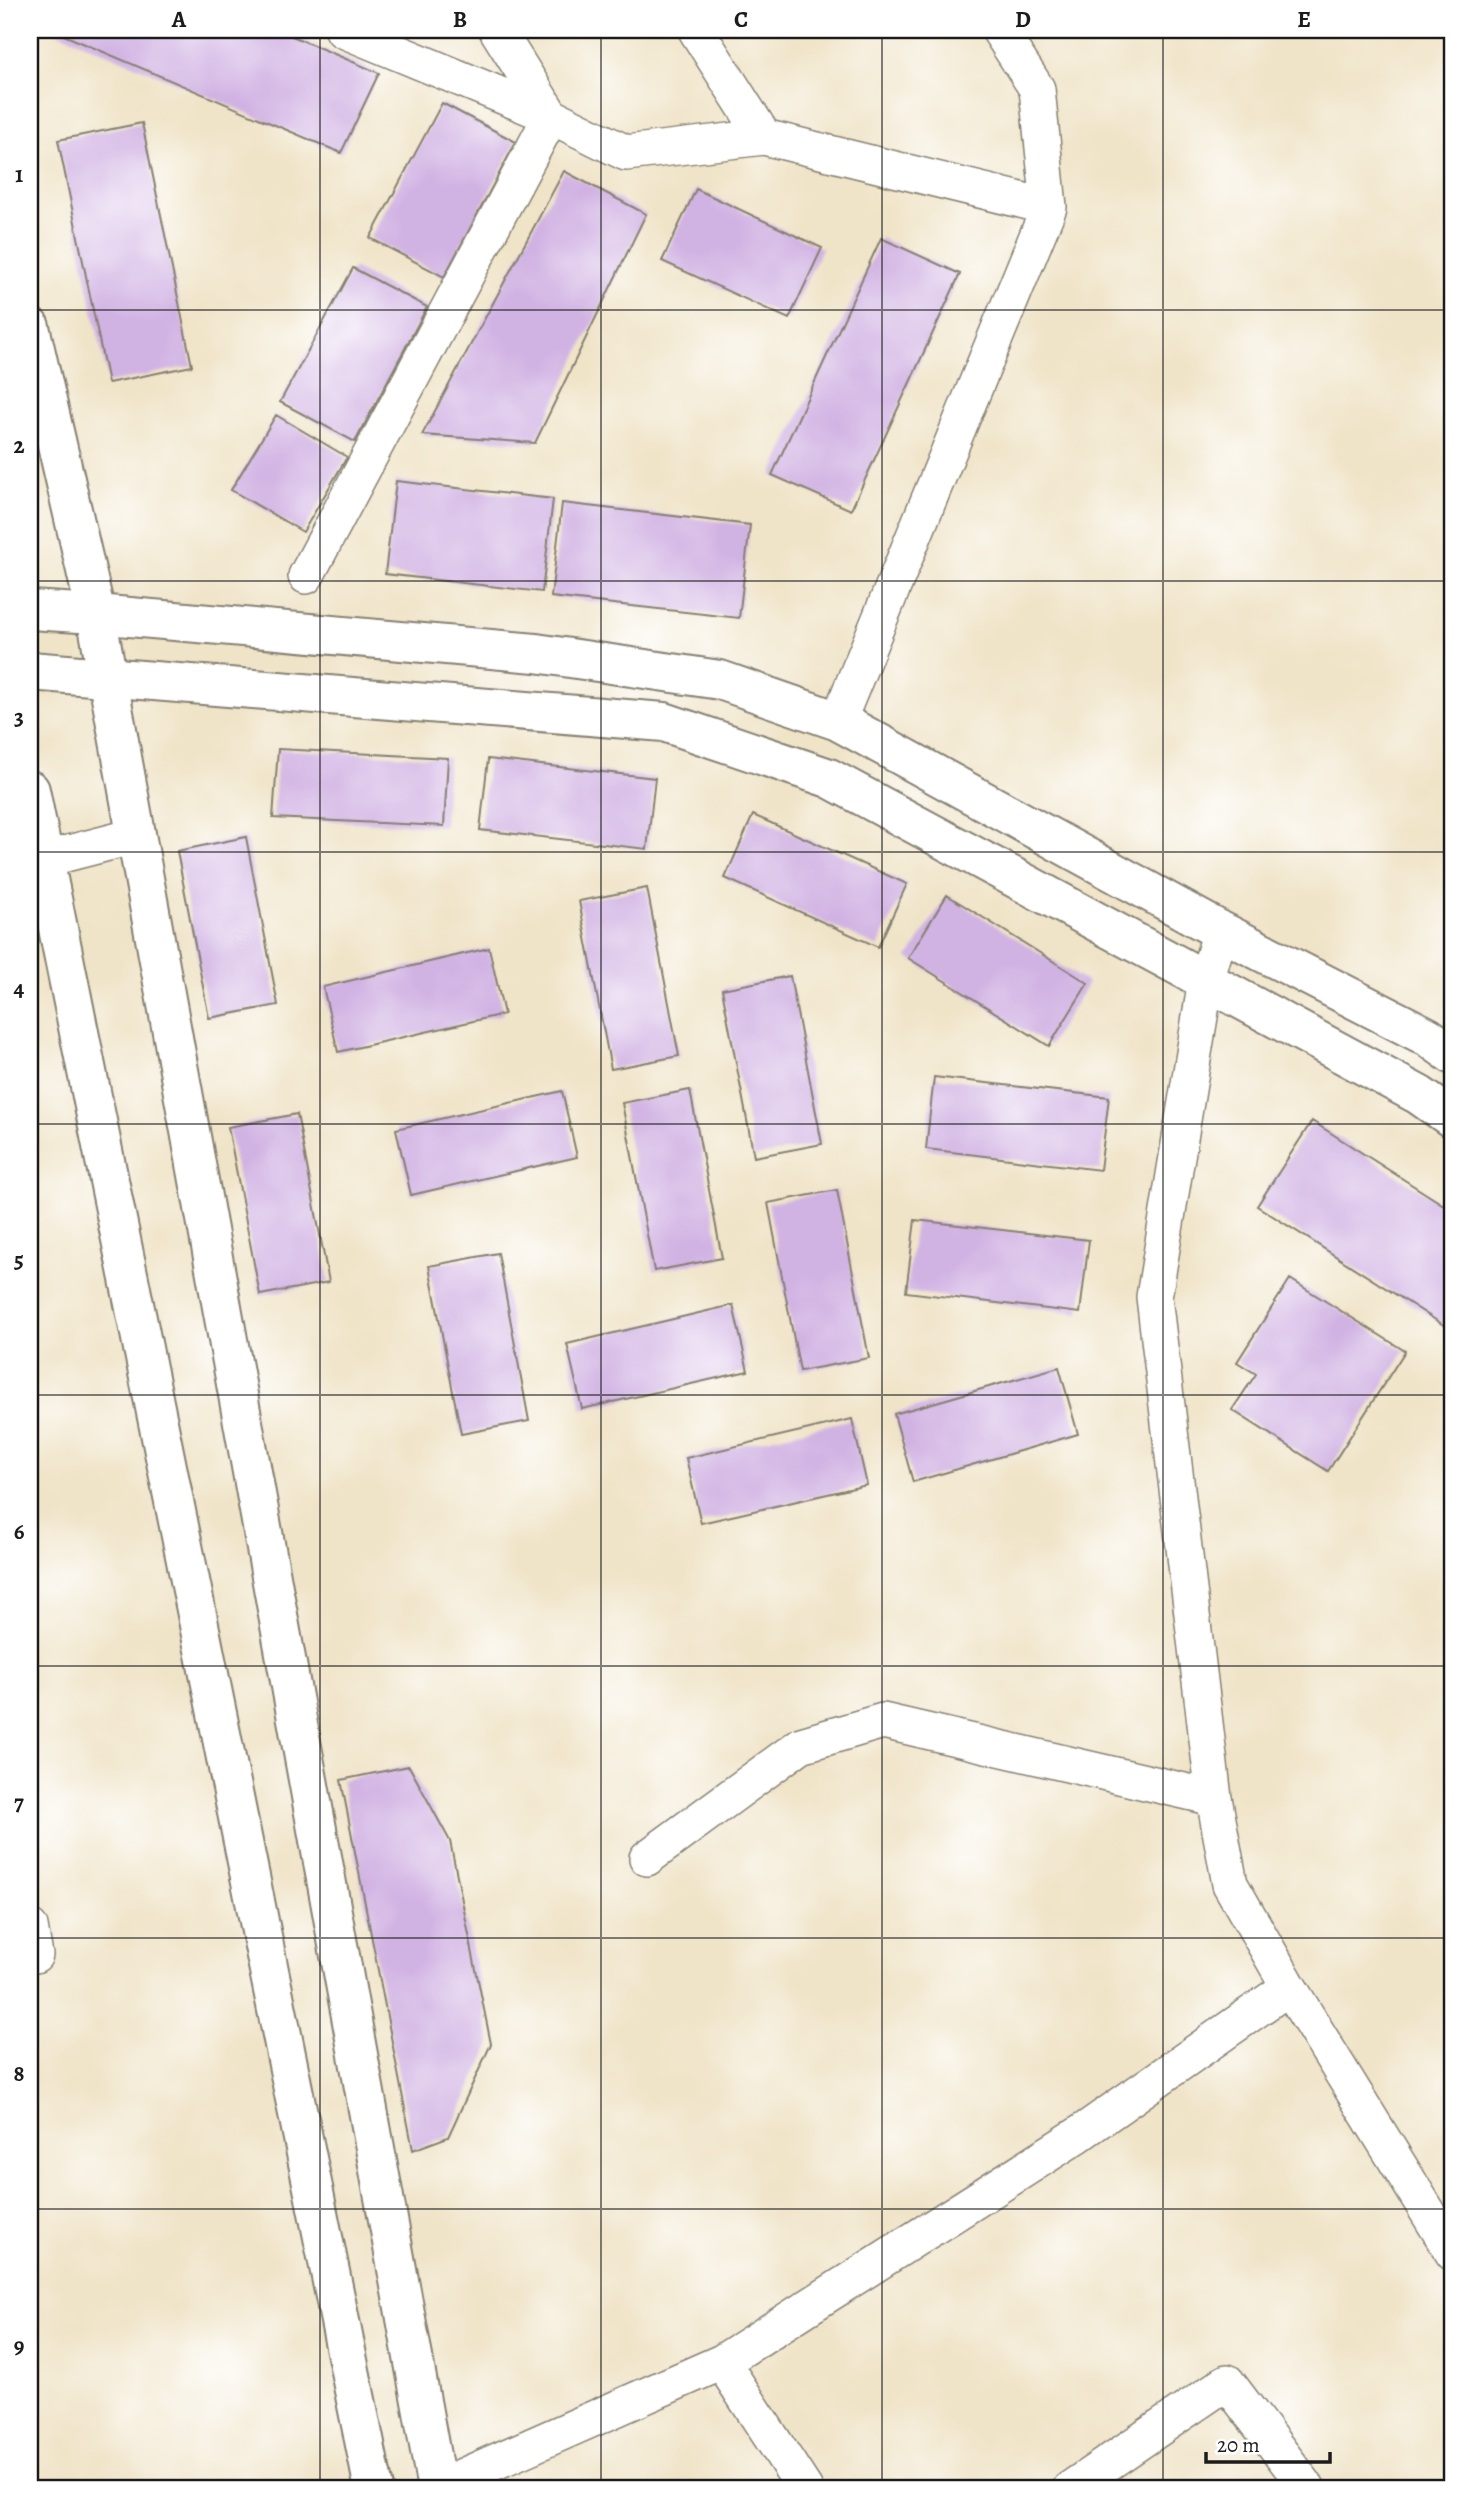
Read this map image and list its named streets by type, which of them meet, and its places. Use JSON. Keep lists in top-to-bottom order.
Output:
{
  "scale_bar": "20 m",
  "grid": {
    "columns": [
      "A",
      "B",
      "C",
      "D",
      "E"
    ],
    "rows": [
      "1",
      "2",
      "3",
      "4",
      "5",
      "6",
      "7",
      "8",
      "9"
    ]
  }
}
